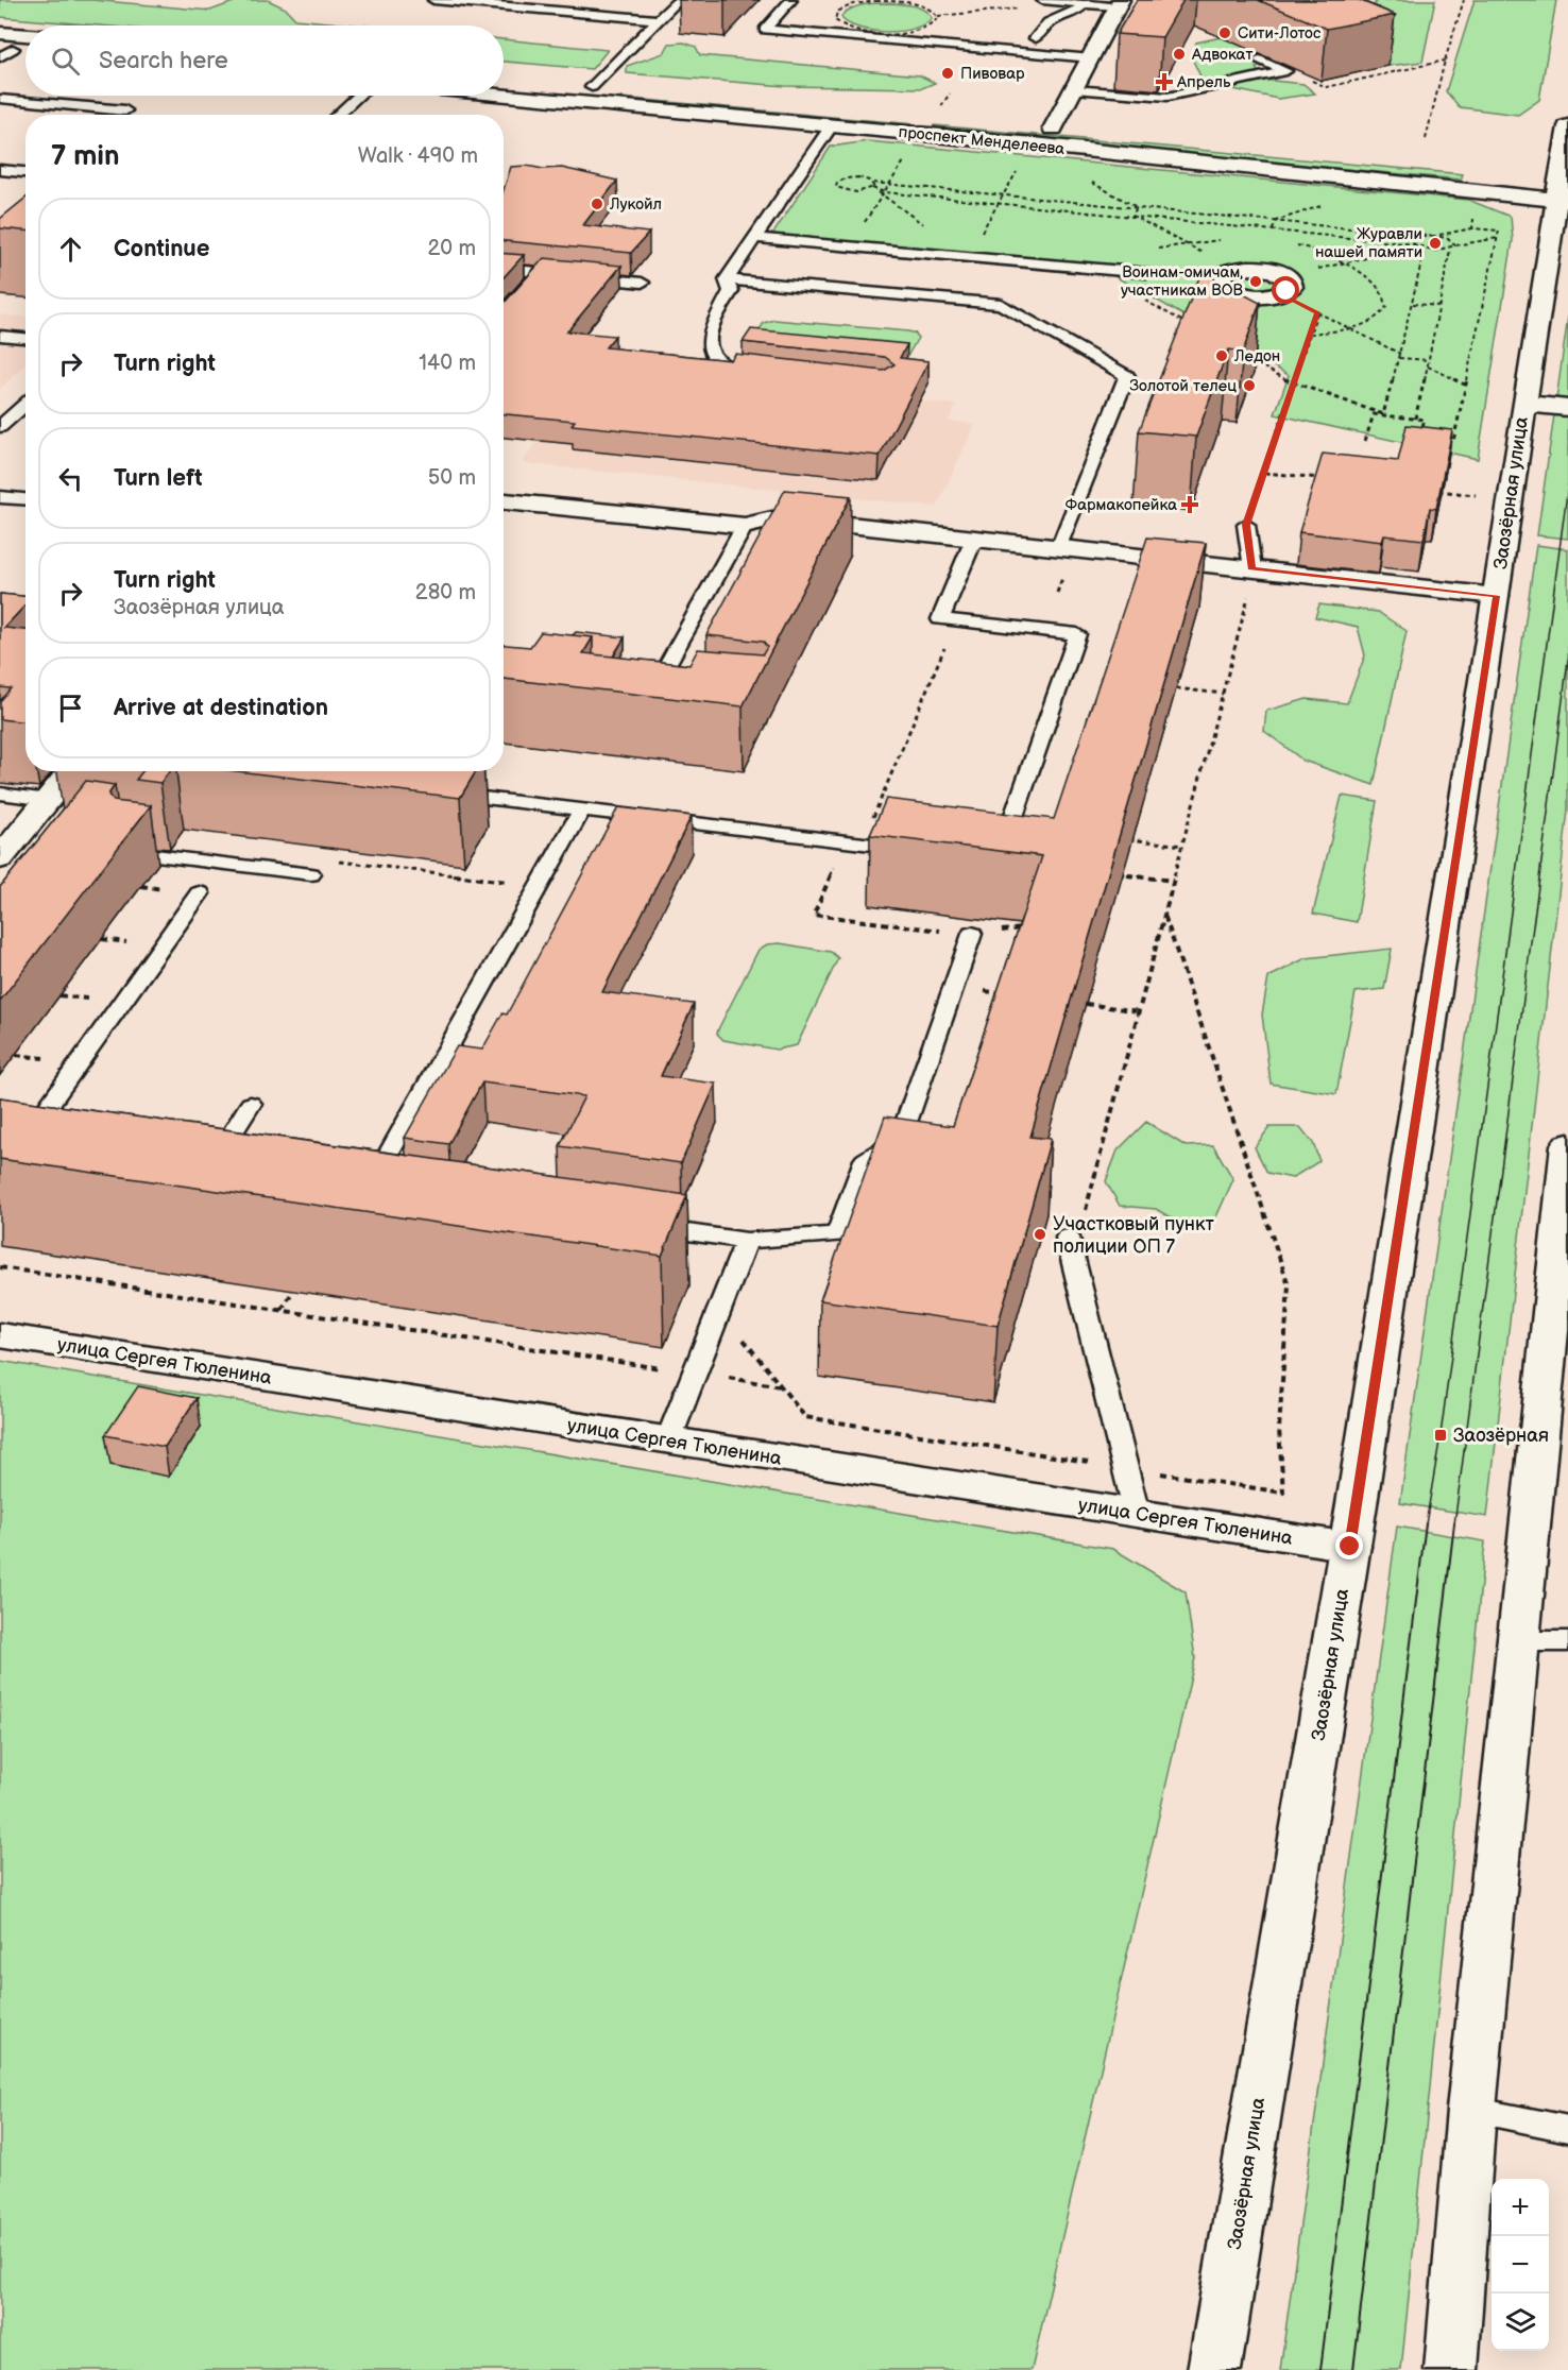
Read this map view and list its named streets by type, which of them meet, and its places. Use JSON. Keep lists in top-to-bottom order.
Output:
{
  "streets": {
    "main road": ["проспект Менделеева", "Заозёрная улица", "улица Сергея Тюленина"]
  },
  "crossings": [
    ["проспект Менделеева", "Заозёрная улица"],
    ["Заозёрная улица", "улица Сергея Тюленина"]
  ],
  "places": {
    "other": [
      "Сити-Лотос",
      "Адвокат",
      "Пивовар",
      "Лукойл",
      "Журавли нашей памяти",
      "Воинам-омичам, участникам ВОВ",
      "Ледон",
      "Золотой телец",
      "Участковый пункт полиции ОП 7"
    ],
    "health": ["Апрель", "Фармакопейка"],
    "transit": ["Заозёрная"]
  },
  "page": {
    "search": "Search here",
    "heading": ["7 min", "Walk · 490 m"],
    "list": [
      ["Continue", "20 m"],
      ["Turn right", "140 m"],
      ["Turn left", "50 m"],
      ["Turn right", "Заозёрная улица", "280 m"],
      "Arrive at destination"
    ],
    "map_buttons": ["+", "−"]
  }
}
